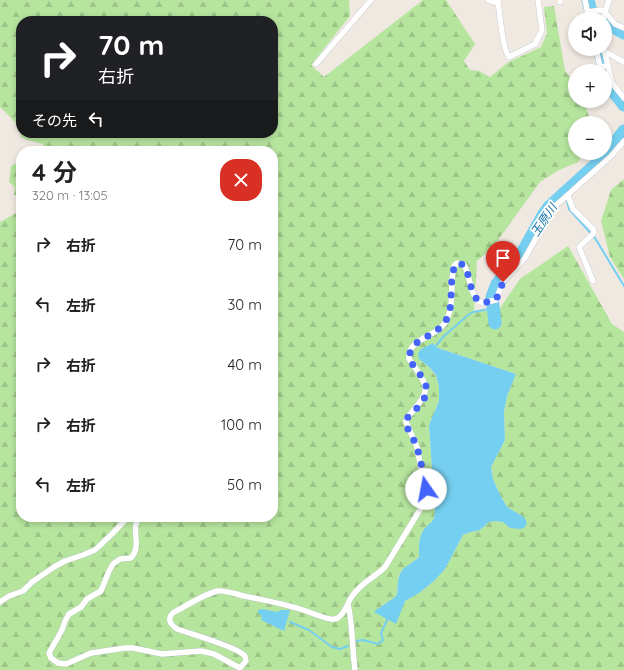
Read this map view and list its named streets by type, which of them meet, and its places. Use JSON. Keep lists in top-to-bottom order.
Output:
{
  "water": ["玉原川"],
  "page": {
    "map_buttons": ["+", "−"],
    "turn": ["70 m", "右折"],
    "then": "その先",
    "heading": ["4 分", "320 m · 13:05"],
    "list": [
      {
        "name": "右折",
        "value": "70 m"
      },
      {
        "name": "左折",
        "value": "30 m"
      },
      {
        "name": "右折",
        "value": "40 m"
      },
      {
        "name": "右折",
        "value": "100 m"
      },
      {
        "name": "左折",
        "value": "50 m"
      }
    ]
  }
}
